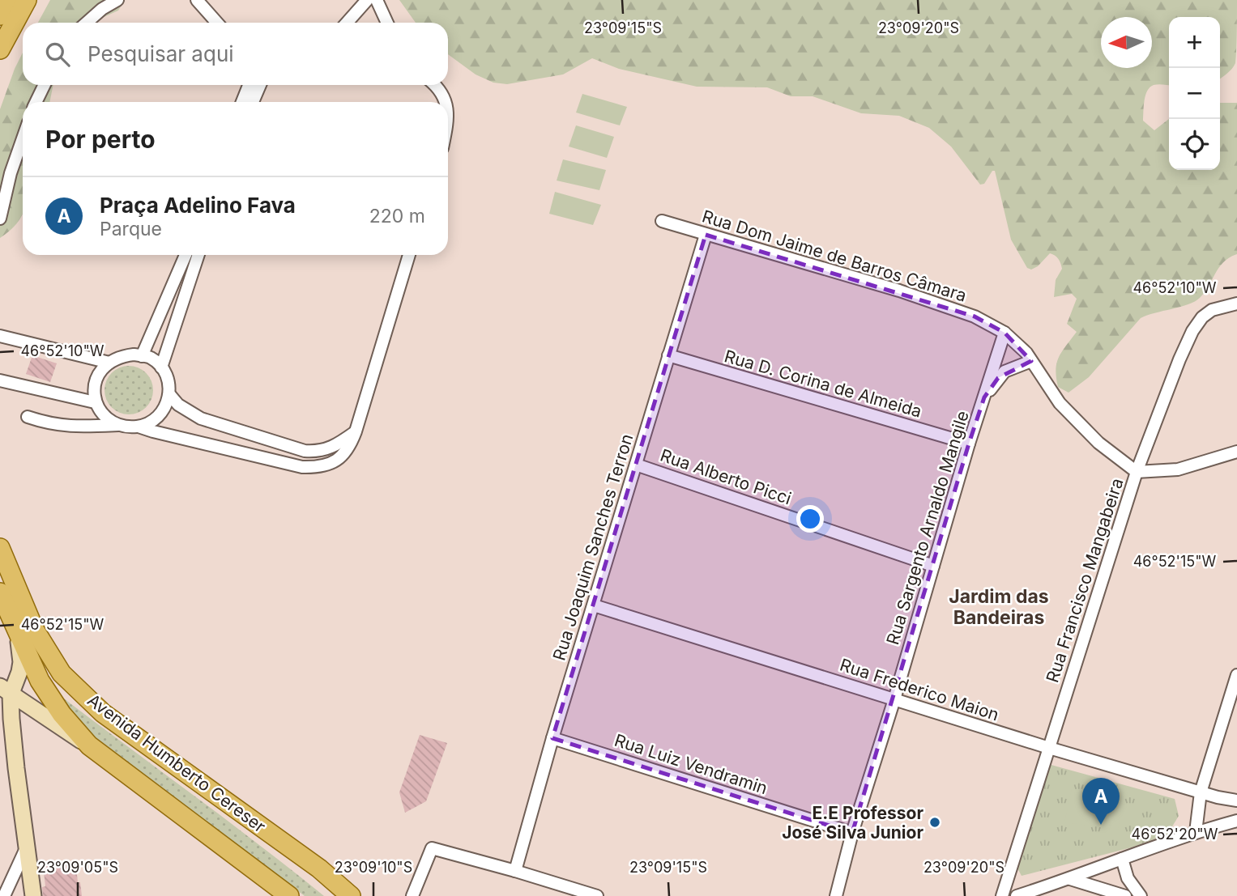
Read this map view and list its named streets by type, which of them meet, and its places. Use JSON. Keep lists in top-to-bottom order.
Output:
{
  "streets": {
    "main road": ["Avenida Humberto Cereser"],
    "street": [
      "Rua Dom Jaime de Barros Câmara",
      "Rua D. Corina de Almeida",
      "Rua Alberto Picci",
      "Rua Sargento Arnaldo Mangile",
      "Rua Joaquim Sanches Terron",
      "Rua Francisco Mangabeira",
      "Rua Frederico Maion",
      "Rua Luiz Vendramin"
    ]
  },
  "crossings": [
    ["Rua Dom Jaime de Barros Câmara", "Rua Sargento Arnaldo Mangile"],
    ["Rua Dom Jaime de Barros Câmara", "Rua Joaquim Sanches Terron"],
    ["Rua Dom Jaime de Barros Câmara", "Rua Francisco Mangabeira"],
    ["Rua D. Corina de Almeida", "Rua Sargento Arnaldo Mangile"],
    ["Rua D. Corina de Almeida", "Rua Joaquim Sanches Terron"],
    ["Rua Alberto Picci", "Rua Sargento Arnaldo Mangile"],
    ["Rua Alberto Picci", "Rua Joaquim Sanches Terron"],
    ["Rua Sargento Arnaldo Mangile", "Rua Frederico Maion"],
    ["Rua Sargento Arnaldo Mangile", "Rua Luiz Vendramin"],
    ["Rua Joaquim Sanches Terron", "Rua Frederico Maion"],
    ["Rua Joaquim Sanches Terron", "Rua Luiz Vendramin"],
    ["Rua Francisco Mangabeira", "Rua Frederico Maion"]
  ],
  "districts": ["Jardim das Bandeiras"],
  "places": ["E.E Professor José Silva Junior"],
  "north": "left",
  "page": {
    "map_buttons": ["+", "−"],
    "search": "Pesquisar aqui",
    "heading": "Por perto",
    "list": [
      {
        "mark": "A",
        "name": "Praça Adelino Fava",
        "note": "Parque",
        "value": "220 m"
      }
    ],
    "pins": "A"
  },
  "coordinates": [
    "23°09'15\"S",
    "23°09'20\"S",
    "46°52'10\"W",
    "46°52'15\"W",
    "46°52'20\"W",
    "23°09'05\"S",
    "23°09'10\"S"
  ]
}
